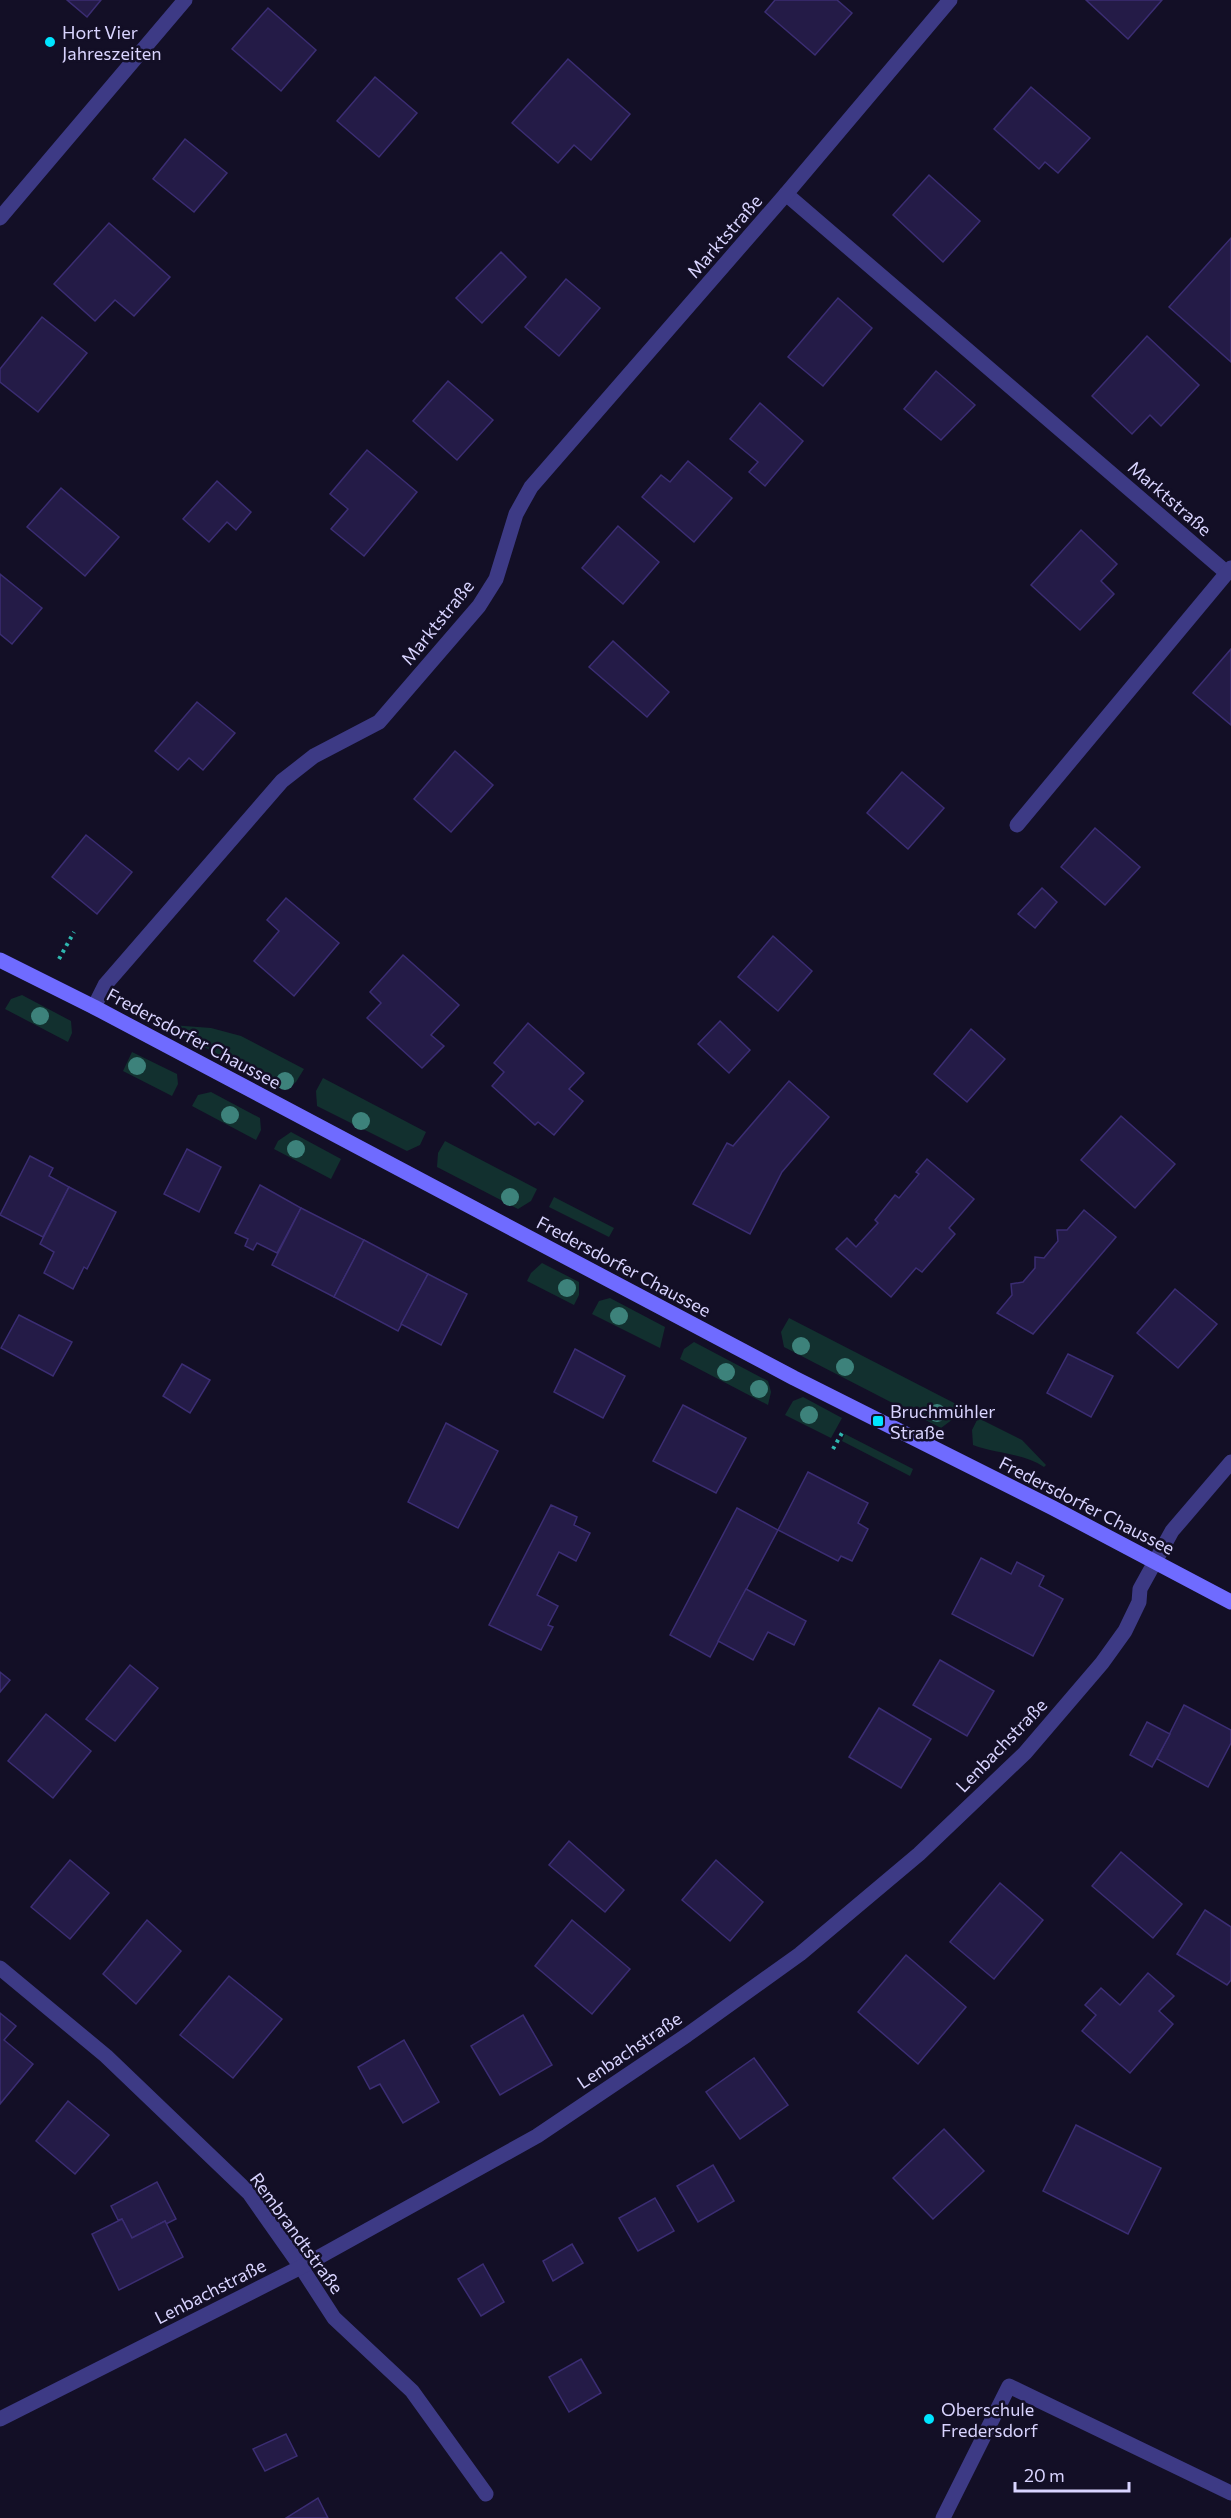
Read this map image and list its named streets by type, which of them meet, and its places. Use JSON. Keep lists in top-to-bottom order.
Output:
{
  "streets": {
    "main road": ["Fredersdorfer Chaussee"],
    "street": ["Marktstraße", "Lenbachstraße", "Rembrandtstraße"]
  },
  "crossings": [
    ["Marktstraße", "Fredersdorfer Chaussee"],
    ["Fredersdorfer Chaussee", "Lenbachstraße"],
    ["Lenbachstraße", "Rembrandtstraße"]
  ],
  "places": {
    "other": ["Hort Vier Jahreszeiten", "Oberschule Fredersdorf"],
    "transit": ["Bruchmühler Straße"]
  },
  "scale_bar": "20 m"
}
